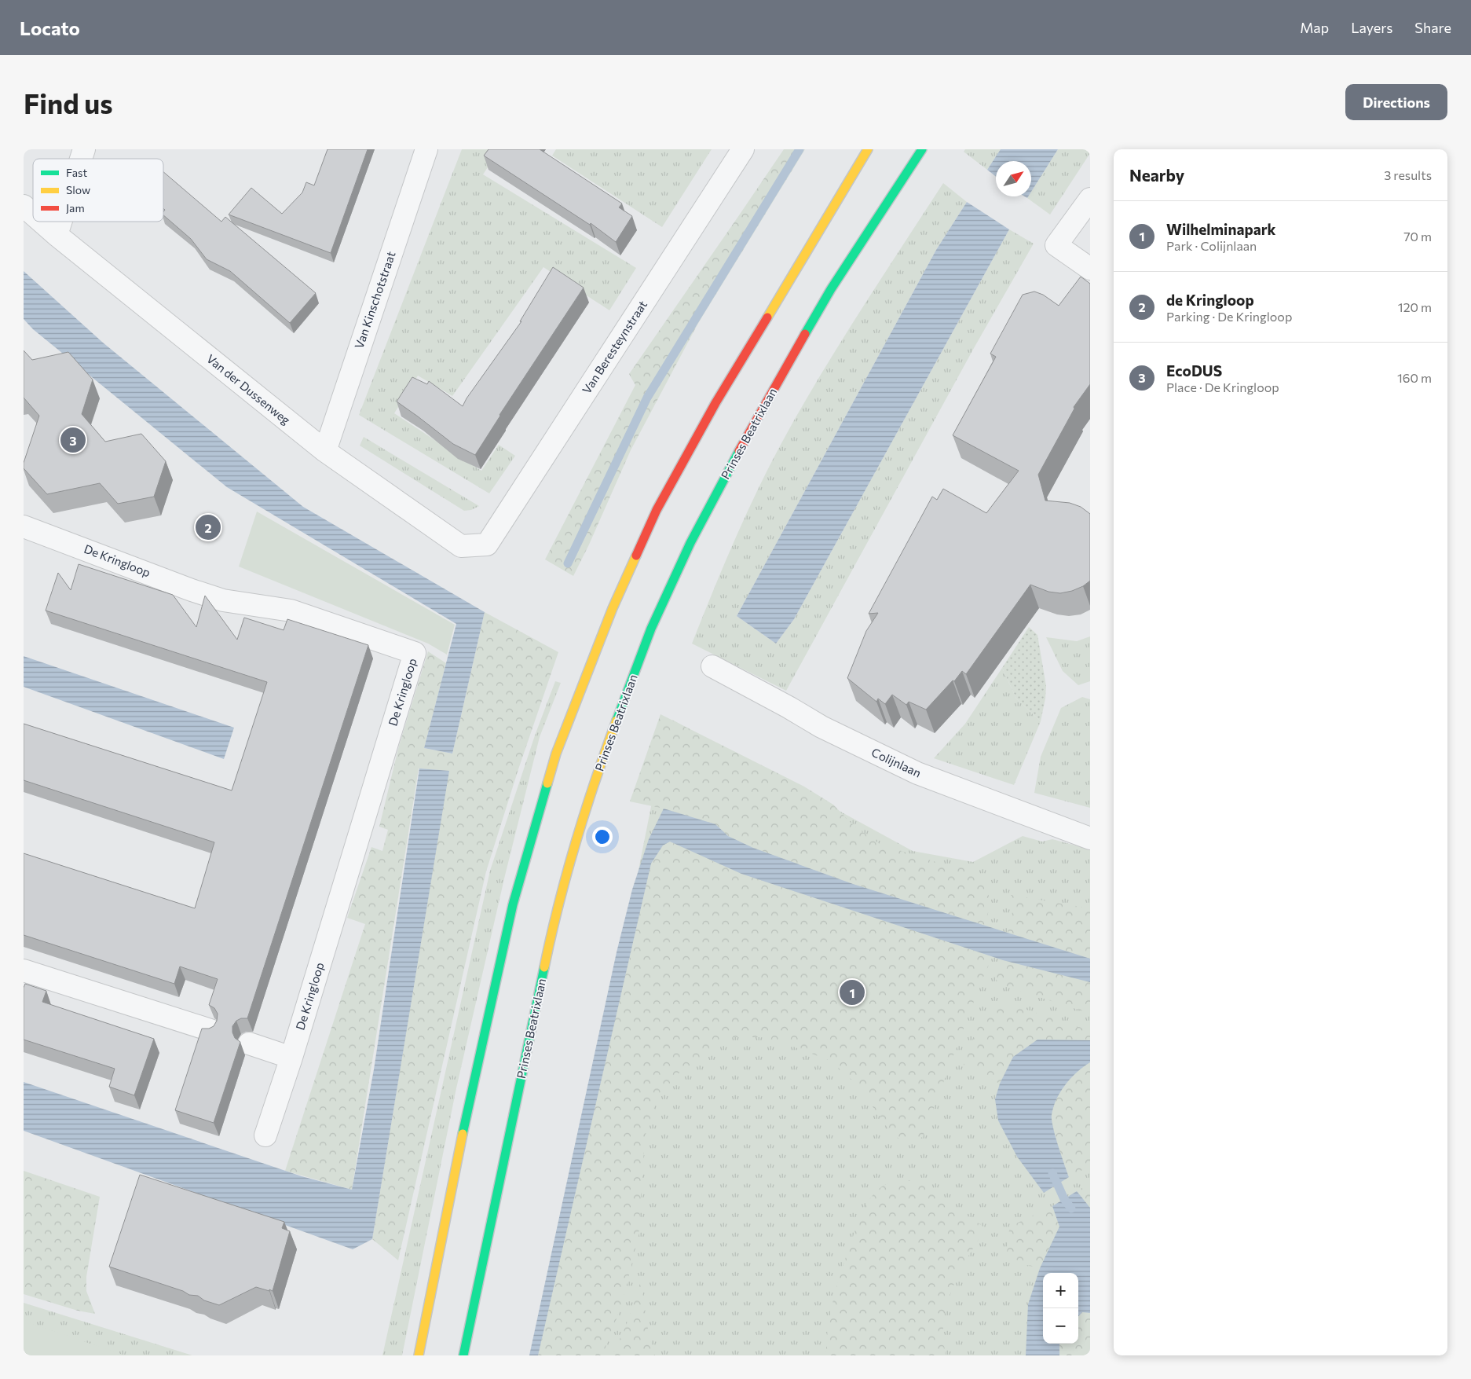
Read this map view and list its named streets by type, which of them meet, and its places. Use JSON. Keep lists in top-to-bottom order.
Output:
{
  "streets": {
    "main road": ["Prinses Beatrixlaan"],
    "street": [
      "Van Kinschotstraat",
      "Van Beresteynstraat",
      "Van der Dussenweg",
      "De Kringloop",
      "Colijnlaan"
    ]
  },
  "crossings": [
    ["Van Kinschotstraat", "Van der Dussenweg"],
    ["Van Beresteynstraat", "Van der Dussenweg"]
  ],
  "legend": ["Fast", "Slow", "Jam"],
  "north": "top right",
  "page": {
    "header": "Locato",
    "nav": ["Map", "Layers", "Share"],
    "buttons": "Directions",
    "title": "Find us",
    "heading": ["Nearby", "3 results"],
    "list": [
      {
        "mark": "1",
        "name": "Wilhelminapark",
        "note": "Park · Colijnlaan",
        "value": "70 m"
      },
      {
        "mark": "2",
        "name": "de Kringloop",
        "note": "Parking · De Kringloop",
        "value": "120 m"
      },
      {
        "mark": "3",
        "name": "EcoDUS",
        "note": "Place · De Kringloop",
        "value": "160 m"
      }
    ],
    "pins": ["3", "2", "1"],
    "map_buttons": ["+", "−"]
  }
}
